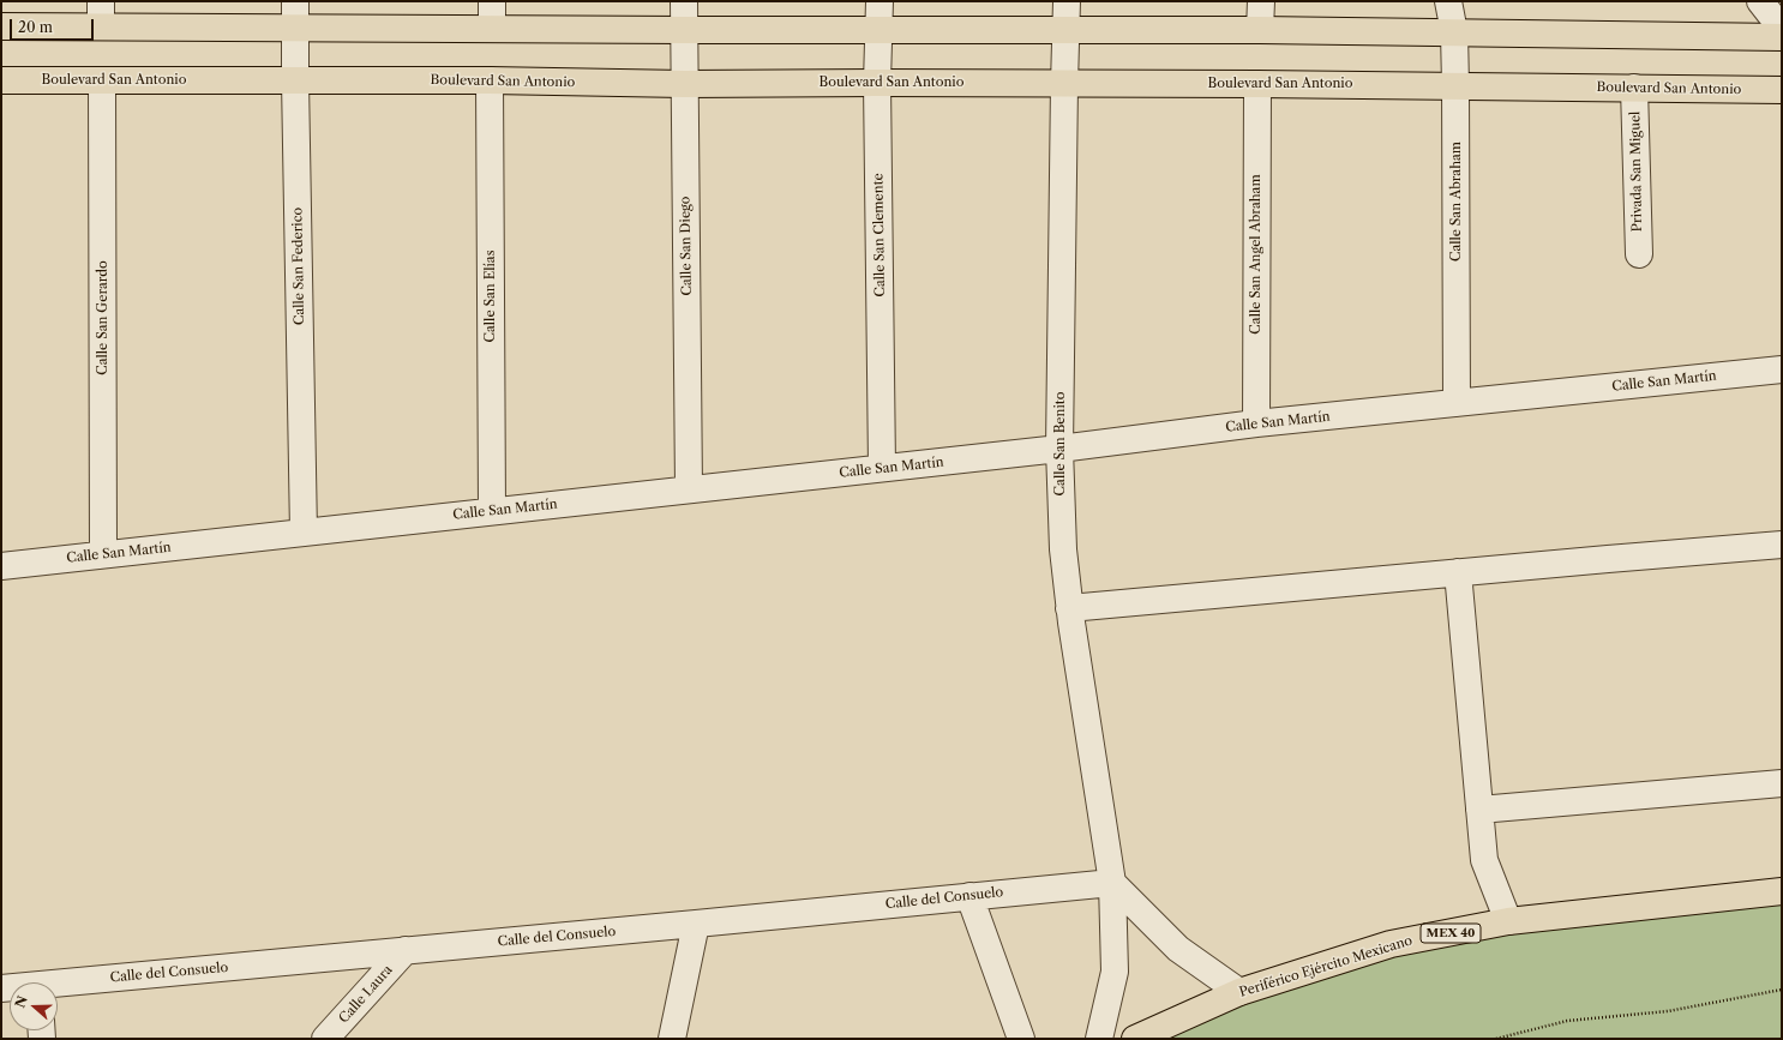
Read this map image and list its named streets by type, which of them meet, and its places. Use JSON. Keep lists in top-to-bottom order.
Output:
{
  "streets": {
    "main road": ["Boulevard San Antonio", "MEX 40", "Periférico Ejército Mexicano"],
    "street": [
      "Privada San Miguel",
      "Calle San Abraham",
      "Calle San Clemente",
      "Calle San Diego",
      "Calle San Angel Abraham",
      "Calle San Federico",
      "Calle San Elías",
      "Calle San Gerardo",
      "Calle San Martín",
      "Calle San Benito",
      "Calle del Consuelo",
      "Calle Laura"
    ]
  },
  "crossings": [
    ["Boulevard San Antonio", "Privada San Miguel"],
    ["Boulevard San Antonio", "Calle San Abraham"],
    ["Boulevard San Antonio", "Calle San Clemente"],
    ["Boulevard San Antonio", "Calle San Diego"],
    ["Boulevard San Antonio", "Calle San Angel Abraham"],
    ["Boulevard San Antonio", "Calle San Federico"],
    ["Boulevard San Antonio", "Calle San Elías"],
    ["Boulevard San Antonio", "Calle San Gerardo"],
    ["Boulevard San Antonio", "Calle San Benito"],
    ["Calle San Abraham", "Calle San Martín"],
    ["Calle San Clemente", "Calle San Martín"],
    ["Calle San Diego", "Calle San Martín"],
    ["Calle San Angel Abraham", "Calle San Martín"],
    ["Calle San Federico", "Calle San Martín"],
    ["Calle San Elías", "Calle San Martín"],
    ["Calle San Gerardo", "Calle San Martín"],
    ["Calle San Martín", "Calle San Benito"],
    ["Calle San Benito", "Calle del Consuelo"],
    ["Calle del Consuelo", "Calle Laura"]
  ],
  "scale_bar": "20 m",
  "north": "left"
}
